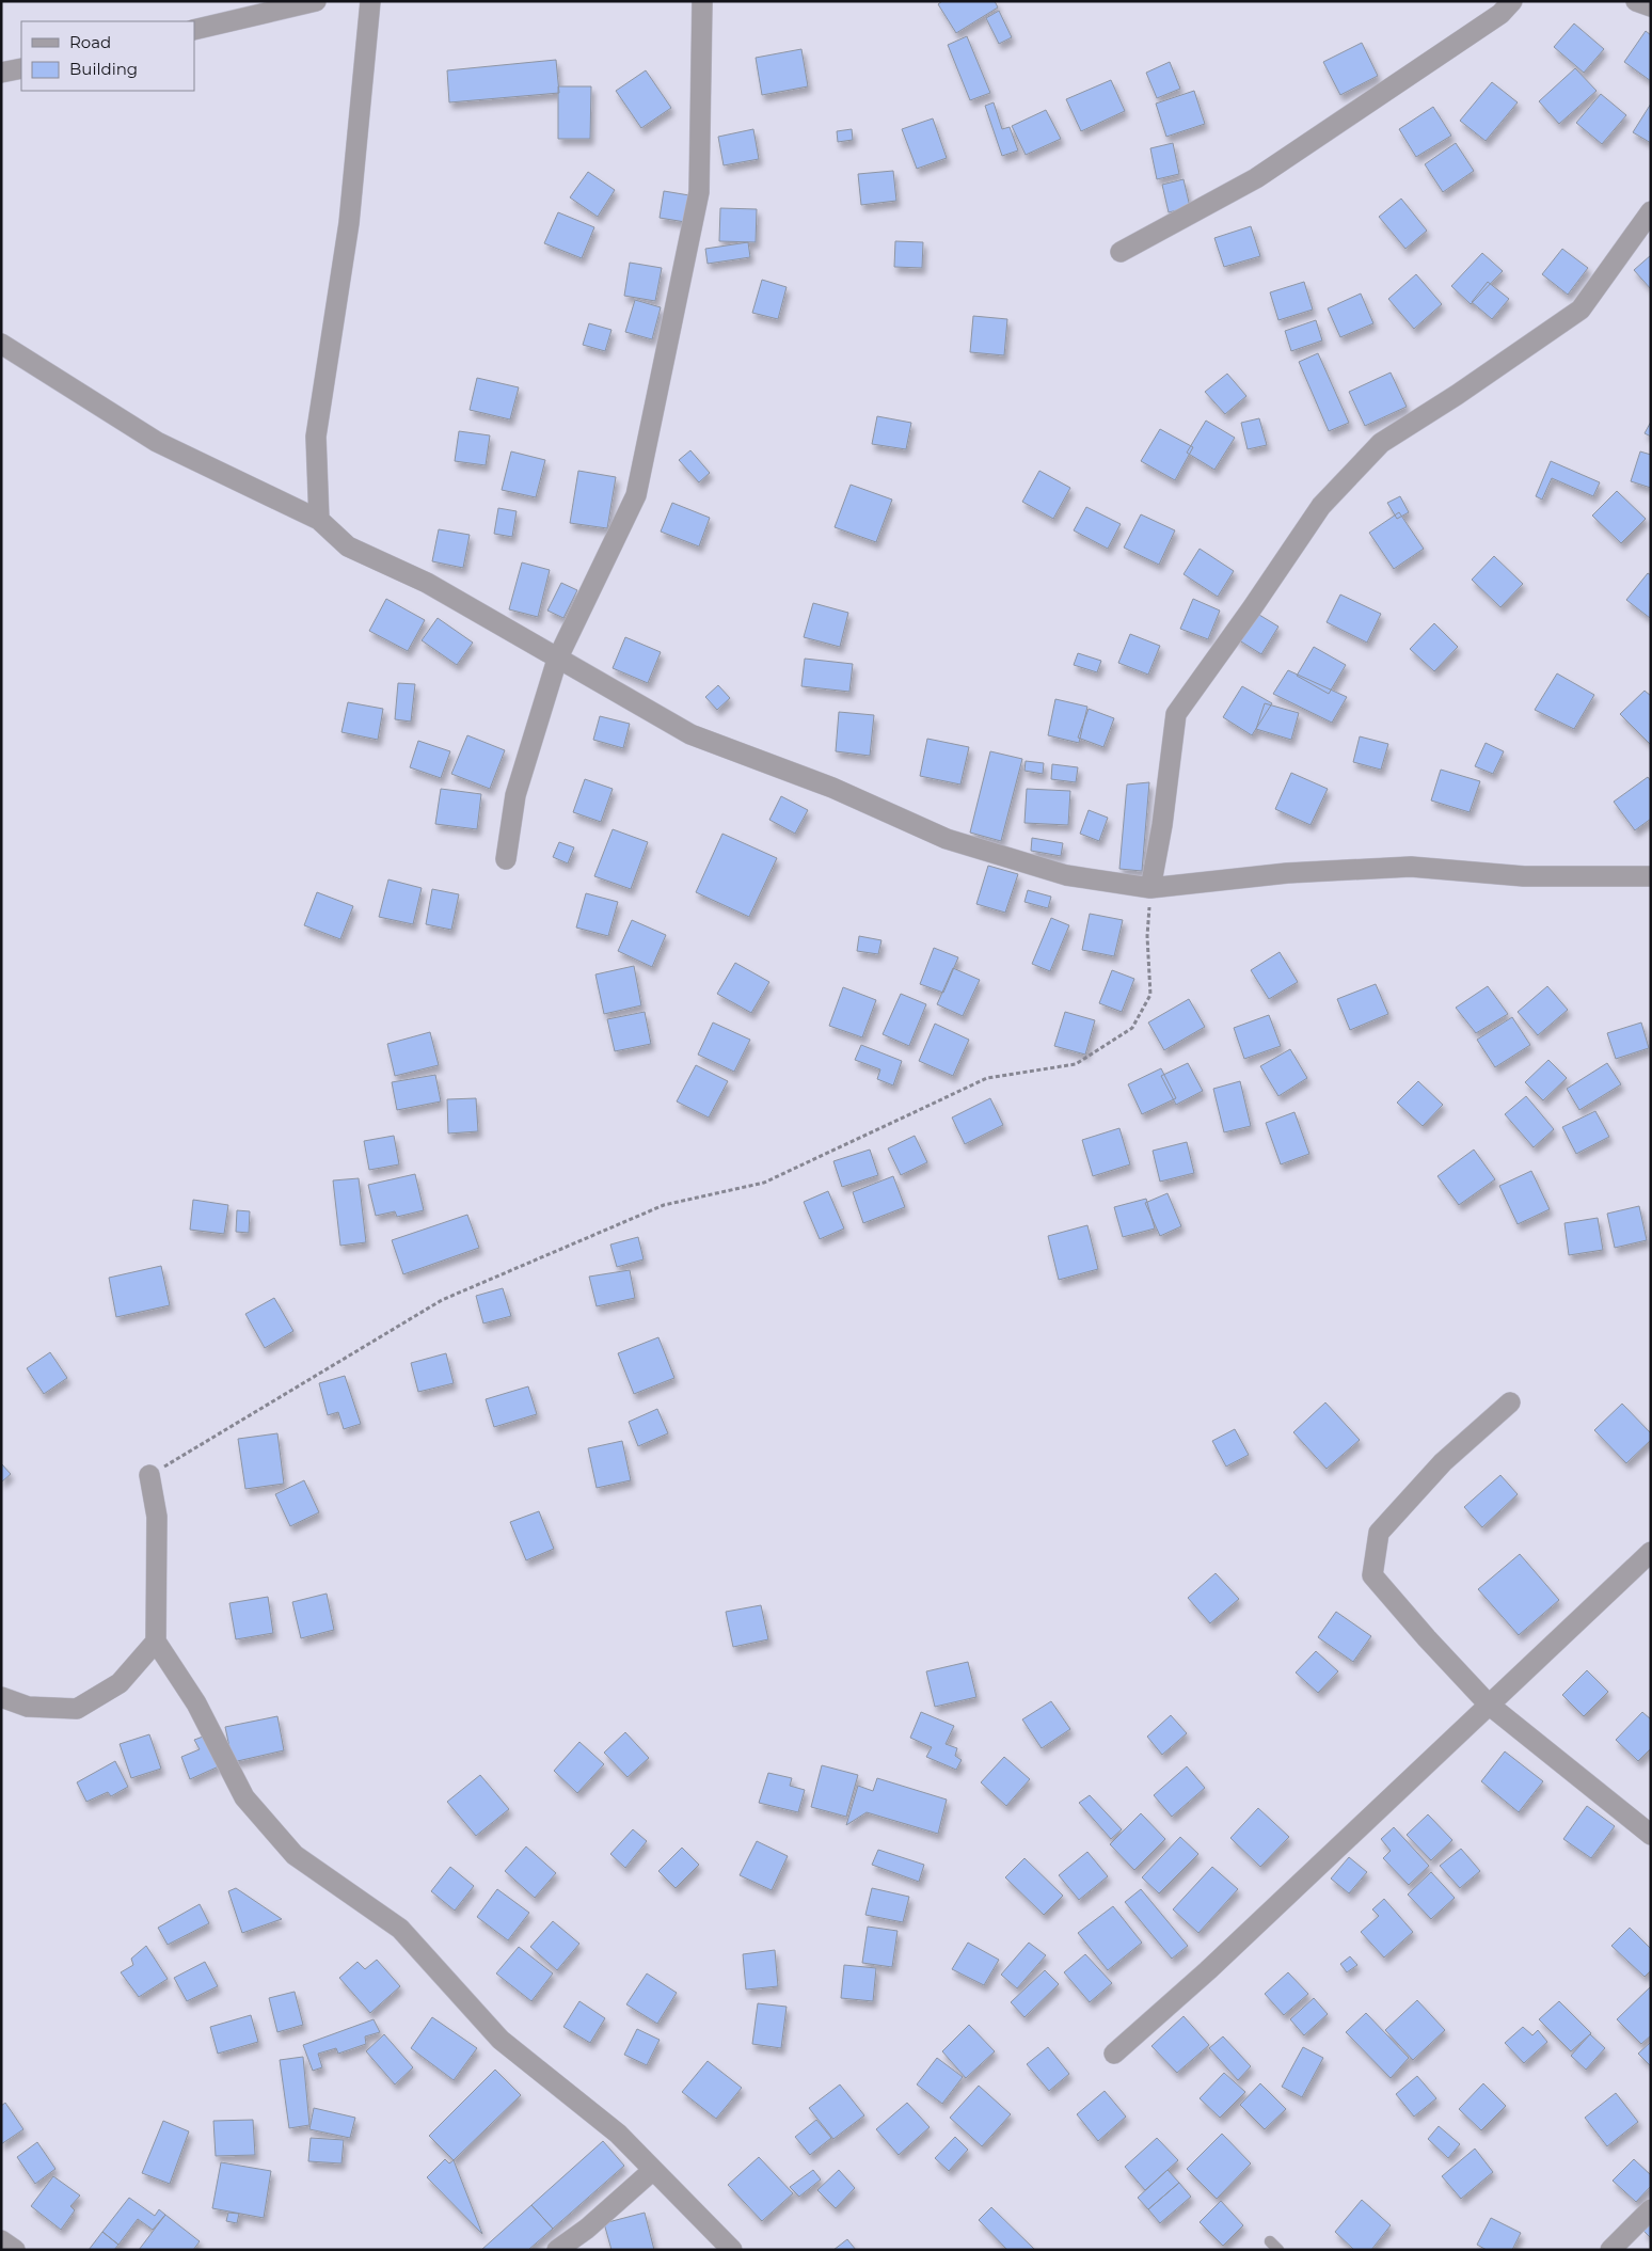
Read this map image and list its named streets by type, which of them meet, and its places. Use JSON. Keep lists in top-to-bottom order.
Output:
{
  "legend": ["Road", "Building"]
}
